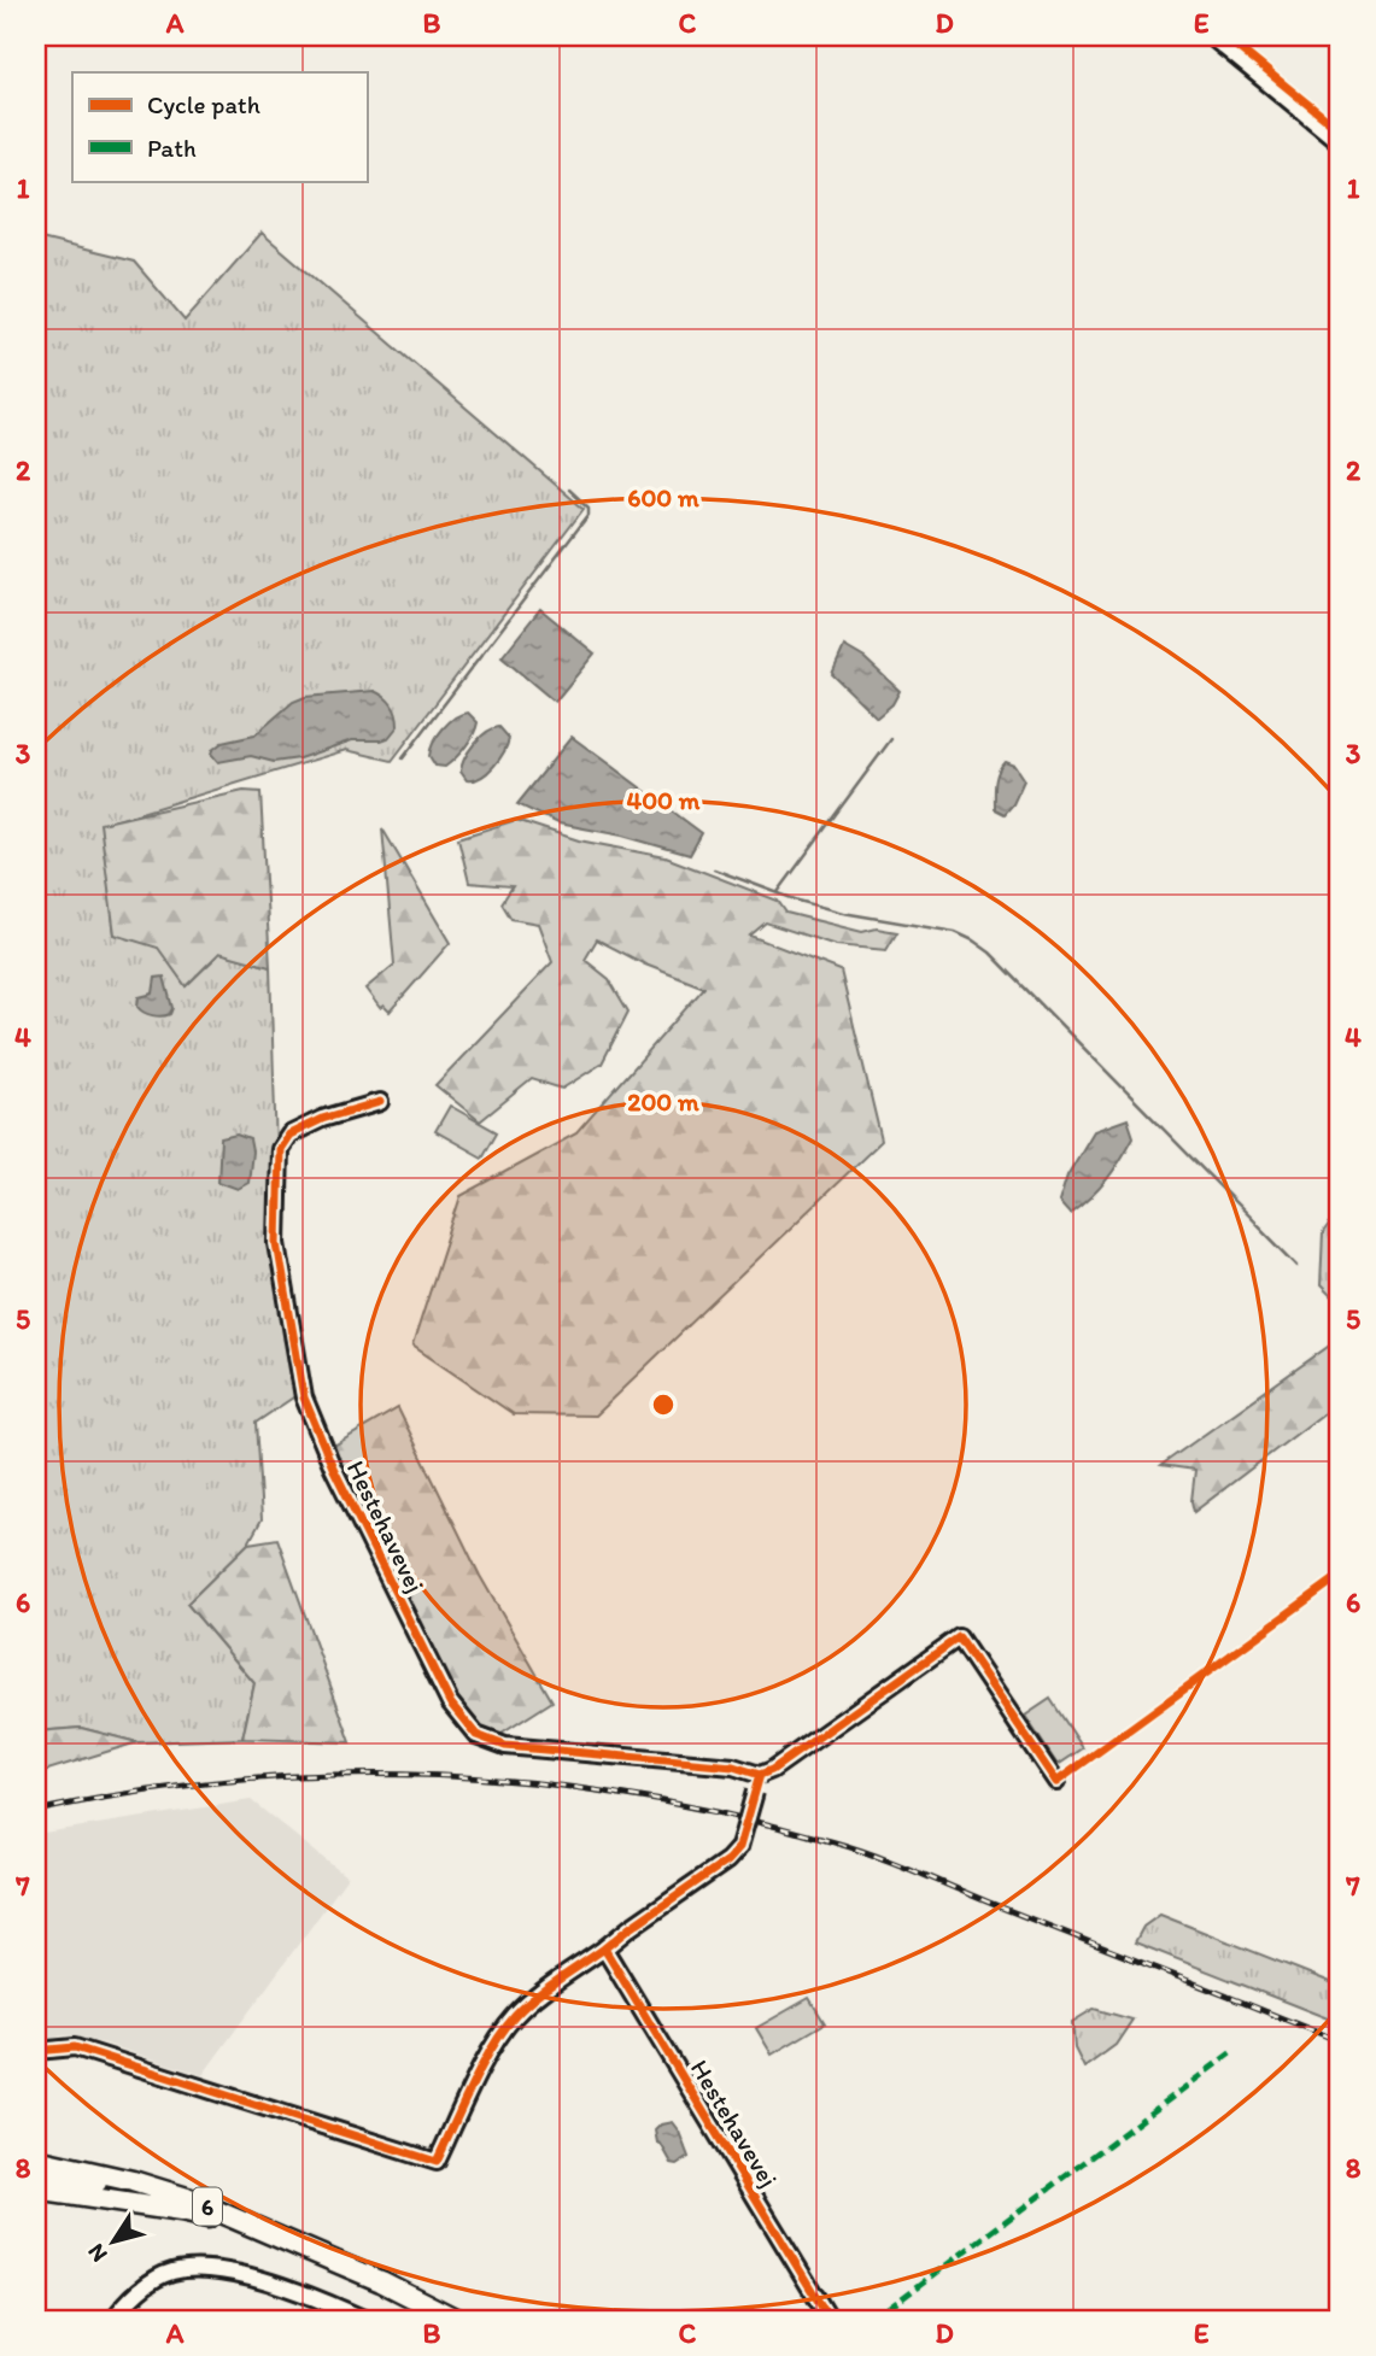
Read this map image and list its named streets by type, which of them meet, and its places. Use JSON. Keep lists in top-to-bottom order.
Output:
{
  "streets": {
    "main road": ["6"],
    "street": ["Hestehavevej"]
  },
  "legend": ["Cycle path", "Path"],
  "north": "bottom left",
  "grid": {
    "columns": [
      "A",
      "B",
      "C",
      "D",
      "E"
    ],
    "rows": [
      "1",
      "2",
      "3",
      "4",
      "5",
      "6",
      "7",
      "8"
    ]
  },
  "rings": ["600 m", "400 m", "200 m"]
}
